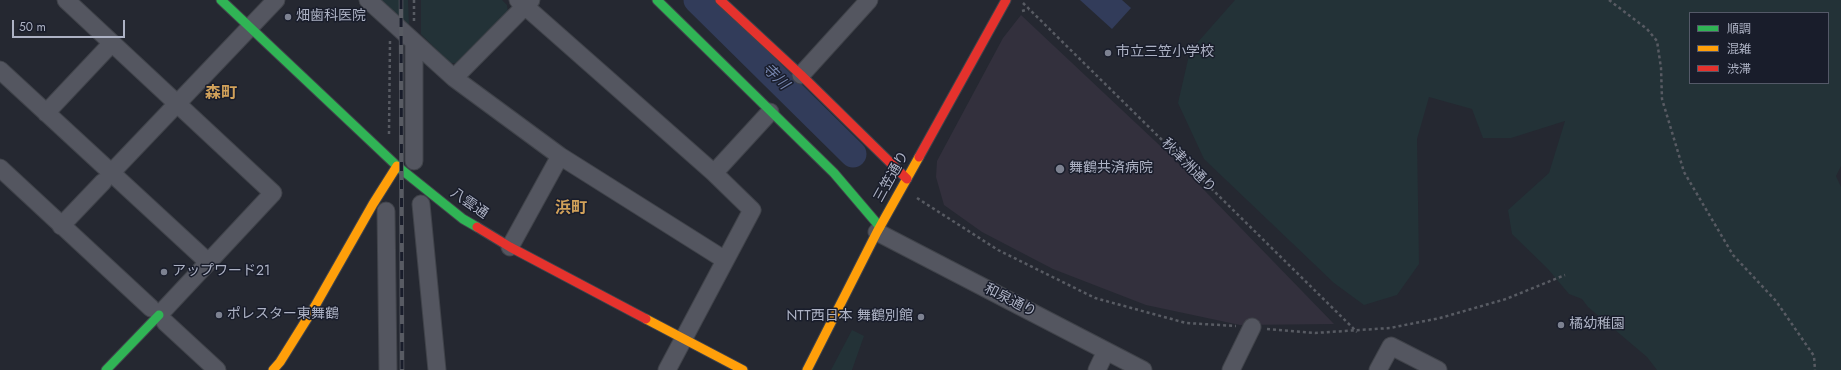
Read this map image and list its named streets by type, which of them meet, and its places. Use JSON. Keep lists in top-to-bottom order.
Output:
{
  "streets": {
    "street": ["三笠通り", "八雲通", "和泉通り"],
    "path": ["秋津洲通り"]
  },
  "crossings": [
    ["三笠通り", "和泉通り"]
  ],
  "districts": ["森町", "浜町"],
  "water": ["寺川"],
  "places": [
    "畑歯科医院",
    "市立三笠小学校",
    "舞鶴共済病院",
    "アップワード21",
    "ポレスター東舞鶴",
    "NTT西日本 舞鶴別館",
    "橘幼稚園"
  ],
  "legend": ["順調", "混雑", "渋滞"],
  "scale_bar": "50 m"
}
